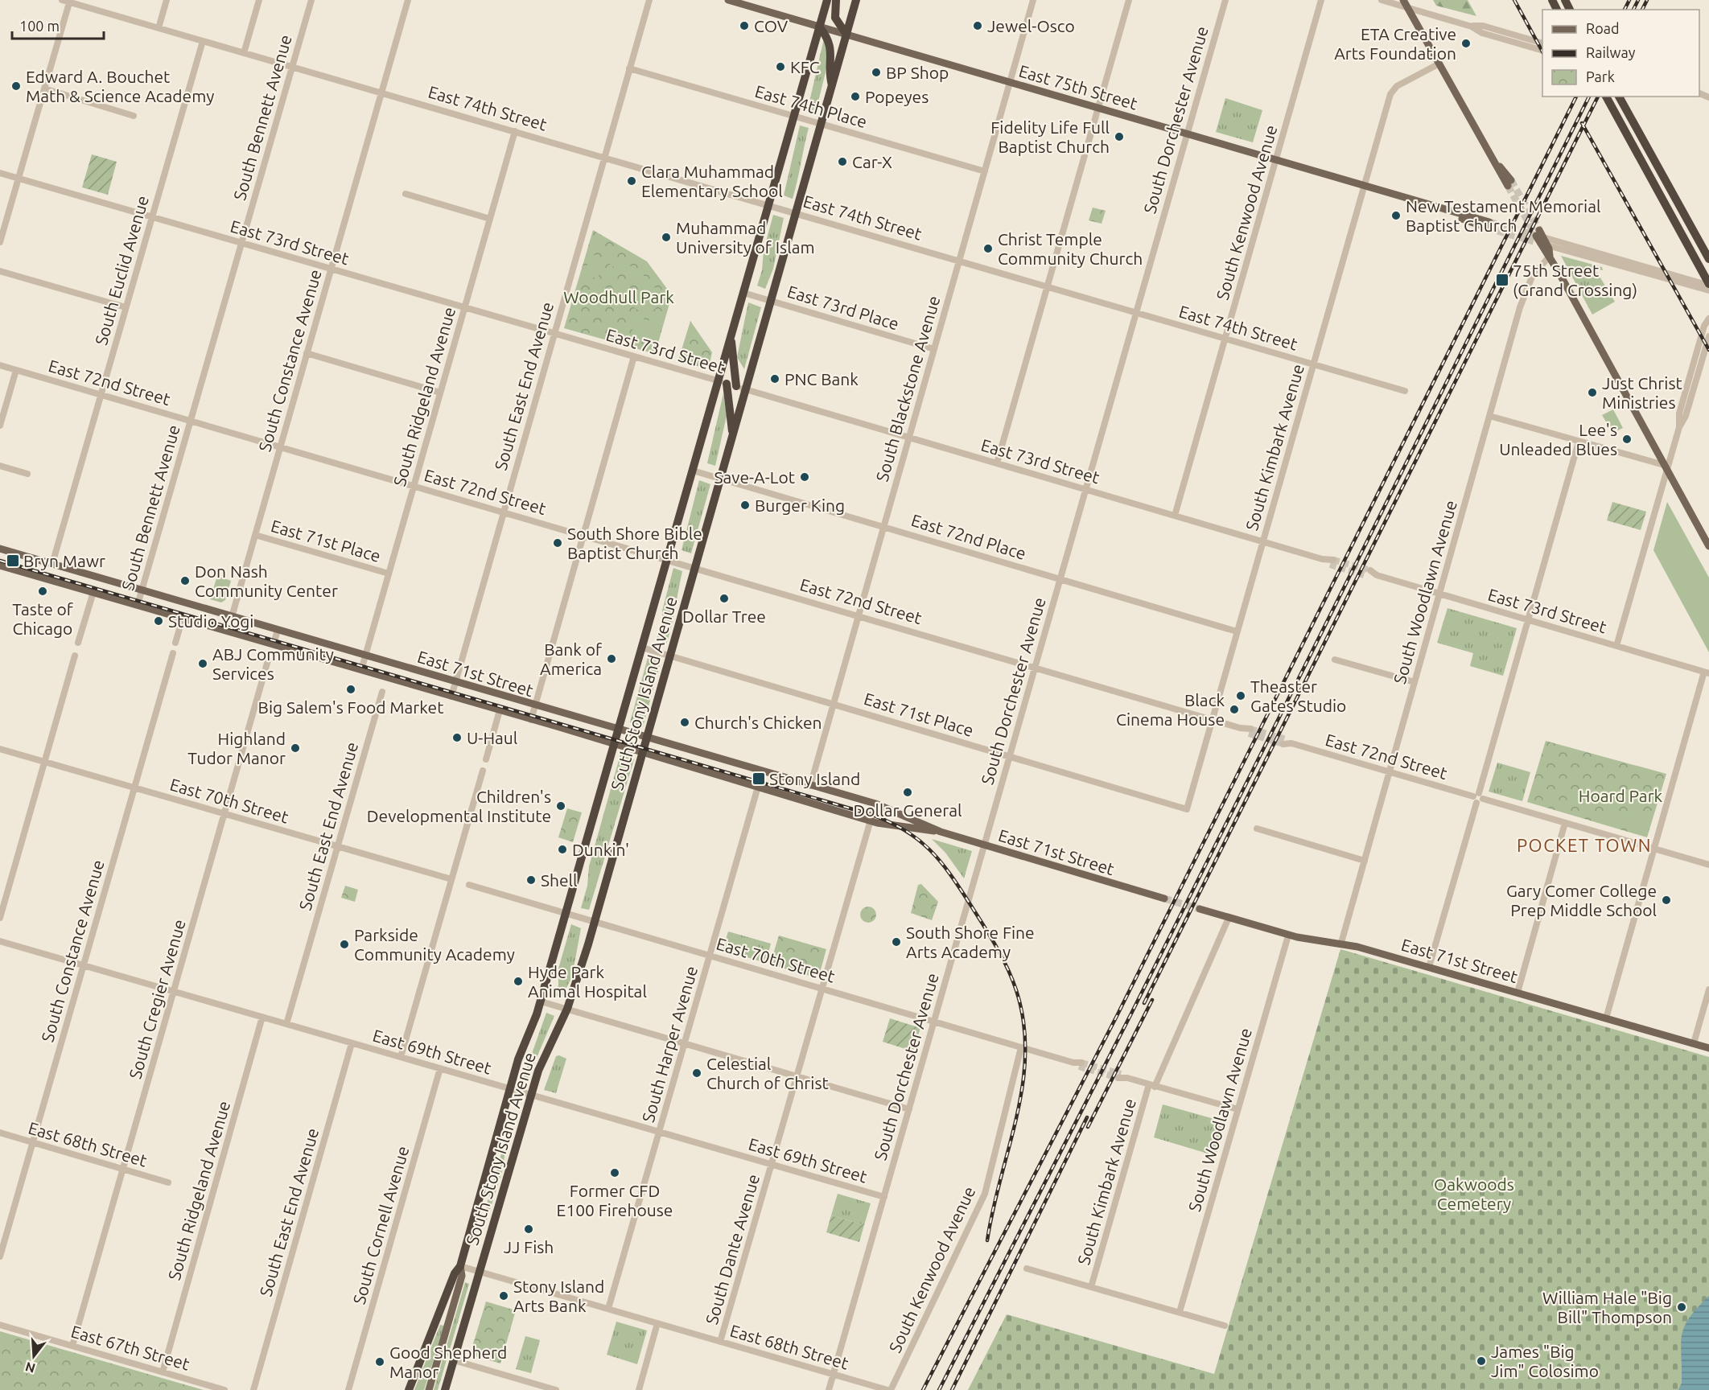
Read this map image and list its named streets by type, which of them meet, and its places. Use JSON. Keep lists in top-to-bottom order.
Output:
{
  "streets": {
    "highway": ["South Stony Island Avenue"],
    "main road": ["East 75th Street", "East 71st Street"],
    "street": [
      "East 74th Place",
      "East 74th Street",
      "South Bennett Avenue",
      "South Dorchester Avenue",
      "South Kenwood Avenue",
      "East 73rd Street",
      "South Euclid Avenue",
      "East 73rd Place",
      "South Constance Avenue",
      "East 72nd Street",
      "South East End Avenue",
      "South Blackstone Avenue",
      "South Ridgeland Avenue",
      "South Kimbark Avenue",
      "East 72nd Place",
      "East 71st Place",
      "South Woodlawn Avenue",
      "East 70th Street",
      "South Cregier Avenue",
      "South Harper Avenue",
      "East 69th Street",
      "East 68th Street",
      "South Cornell Avenue",
      "South Dante Avenue",
      "East 67th Street"
    ]
  },
  "crossings": [
    ["East 75th Street", "South Dorchester Avenue"],
    ["East 75th Street", "South Kenwood Avenue"],
    ["East 75th Street", "South Blackstone Avenue"],
    ["East 75th Street", "South Kimbark Avenue"],
    ["East 75th Street", "South Stony Island Avenue"],
    ["East 74th Place", "South East End Avenue"],
    ["East 74th Place", "South Blackstone Avenue"],
    ["East 74th Place", "South Stony Island Avenue"],
    ["East 74th Street", "South Bennett Avenue"],
    ["East 74th Street", "South Dorchester Avenue"],
    ["East 74th Street", "South Kenwood Avenue"],
    ["East 74th Street", "South Euclid Avenue"],
    ["East 74th Street", "South Constance Avenue"],
    ["East 74th Street", "South East End Avenue"],
    ["East 74th Street", "South Blackstone Avenue"],
    ["East 74th Street", "South Ridgeland Avenue"],
    ["East 74th Street", "South Kimbark Avenue"],
    ["East 74th Street", "South Stony Island Avenue"],
    ["South Bennett Avenue", "East 73rd Street"],
    ["South Bennett Avenue", "East 72nd Street"],
    ["South Bennett Avenue", "East 71st Street"],
    ["South Dorchester Avenue", "East 73rd Street"],
    ["South Dorchester Avenue", "East 72nd Street"],
    ["South Dorchester Avenue", "East 72nd Place"],
    ["South Dorchester Avenue", "East 71st Place"],
    ["South Dorchester Avenue", "East 71st Street"],
    ["South Dorchester Avenue", "East 70th Street"],
    ["South Dorchester Avenue", "East 69th Street"],
    ["South Dorchester Avenue", "East 68th Street"],
    ["South Kenwood Avenue", "East 73rd Street"],
    ["South Kenwood Avenue", "East 70th Street"],
    ["South Kenwood Avenue", "East 68th Street"],
    ["East 73rd Street", "South Euclid Avenue"],
    ["East 73rd Street", "South Constance Avenue"],
    ["East 73rd Street", "South East End Avenue"],
    ["East 73rd Street", "South Blackstone Avenue"],
    ["East 73rd Street", "South Ridgeland Avenue"],
    ["East 73rd Street", "South Kimbark Avenue"],
    ["East 73rd Street", "South Woodlawn Avenue"],
    ["East 73rd Street", "South Stony Island Avenue"],
    ["South Euclid Avenue", "East 72nd Street"],
    ["South Euclid Avenue", "East 71st Street"],
    ["East 73rd Place", "South Blackstone Avenue"],
    ["East 73rd Place", "South Stony Island Avenue"],
    ["South Constance Avenue", "East 72nd Street"],
    ["South Constance Avenue", "East 71st Place"],
    ["South Constance Avenue", "East 71st Street"],
    ["South Constance Avenue", "East 70th Street"],
    ["South Constance Avenue", "East 69th Street"],
    ["South Constance Avenue", "East 68th Street"],
    ["East 72nd Street", "South East End Avenue"],
    ["East 72nd Street", "South Blackstone Avenue"],
    ["East 72nd Street", "South Ridgeland Avenue"],
    ["East 72nd Street", "South Kimbark Avenue"],
    ["East 72nd Street", "South Woodlawn Avenue"],
    ["East 72nd Street", "South Stony Island Avenue"],
    ["South East End Avenue", "East 71st Street"],
    ["South East End Avenue", "East 70th Street"],
    ["South East End Avenue", "East 69th Street"],
    ["South Blackstone Avenue", "East 72nd Place"],
    ["South Blackstone Avenue", "East 71st Place"],
    ["South Blackstone Avenue", "East 71st Street"],
    ["South Ridgeland Avenue", "East 71st Place"],
    ["South Ridgeland Avenue", "East 71st Street"],
    ["South Ridgeland Avenue", "East 69th Street"],
    ["South Ridgeland Avenue", "East 67th Street"],
    ["South Kimbark Avenue", "East 72nd Place"],
    ["South Kimbark Avenue", "East 71st Place"],
    ["South Kimbark Avenue", "East 71st Street"],
    ["East 72nd Place", "South Stony Island Avenue"],
    ["East 71st Place", "South Stony Island Avenue"],
    ["South Woodlawn Avenue", "East 71st Street"],
    ["East 71st Street", "South Stony Island Avenue"],
    ["East 71st Street", "South Harper Avenue"],
    ["East 71st Street", "South Dante Avenue"],
    ["South Stony Island Avenue", "East 70th Street"],
    ["South Stony Island Avenue", "East 69th Street"],
    ["South Stony Island Avenue", "East 68th Street"],
    ["East 70th Street", "South Cregier Avenue"],
    ["East 70th Street", "South Harper Avenue"],
    ["East 70th Street", "South Dante Avenue"],
    ["South Cregier Avenue", "East 69th Street"],
    ["South Cregier Avenue", "East 68th Street"],
    ["South Cregier Avenue", "East 67th Street"],
    ["South Harper Avenue", "East 69th Street"],
    ["South Harper Avenue", "East 68th Street"],
    ["East 69th Street", "South Cornell Avenue"],
    ["East 69th Street", "South Dante Avenue"],
    ["East 68th Street", "South Dante Avenue"]
  ],
  "districts": ["POCKET TOWN"],
  "parks": ["Woodhull Park", "Hoard Park", "Oakwoods Cemetery"],
  "places": {
    "other": [
      "COV",
      "Jewel-Osco",
      "ETA Creative Arts Foundation",
      "KFC",
      "BP Shop",
      "Edward A. Bouchet Math & Science Academy",
      "Popeyes",
      "Fidelity Life Full Baptist Church",
      "Car-X",
      "Clara Muhammad Elementary School",
      "New Testament Memorial Baptist Church",
      "Muhammad University of Islam",
      "Christ Temple Community Church",
      "PNC Bank",
      "Just Christ Ministries",
      "Lee's Unleaded Blues",
      "Save-A-Lot",
      "Burger King",
      "South Shore Bible Baptist Church",
      "Don Nash Community Center",
      "Taste of Chicago",
      "Dollar Tree",
      "Studio Yogi",
      "Bank of America",
      "ABJ Community Services",
      "Big Salem's Food Market",
      "Theaster Gates Studio",
      "Black Cinema House",
      "Church's Chicken",
      "U-Haul",
      "Highland Tudor Manor",
      "Dollar General",
      "Children's Developmental Institute",
      "Dunkin'",
      "Shell",
      "Gary Comer College Prep Middle School",
      "South Shore Fine Arts Academy",
      "Parkside Community Academy",
      "Hyde Park Animal Hospital",
      "Celestial Church of Christ",
      "Former CFD E100 Firehouse",
      "JJ Fish",
      "Stony Island Arts Bank",
      "William Hale \"Big Bill\" Thompson",
      "James \"Big Jim\" Colosimo",
      "Good Shepherd Manor"
    ],
    "transit": ["75th Street (Grand Crossing)", "Bryn Mawr", "Stony Island"]
  },
  "legend": ["Road", "Railway", "Park"],
  "scale_bar": "100 m",
  "north": "bottom"
}
